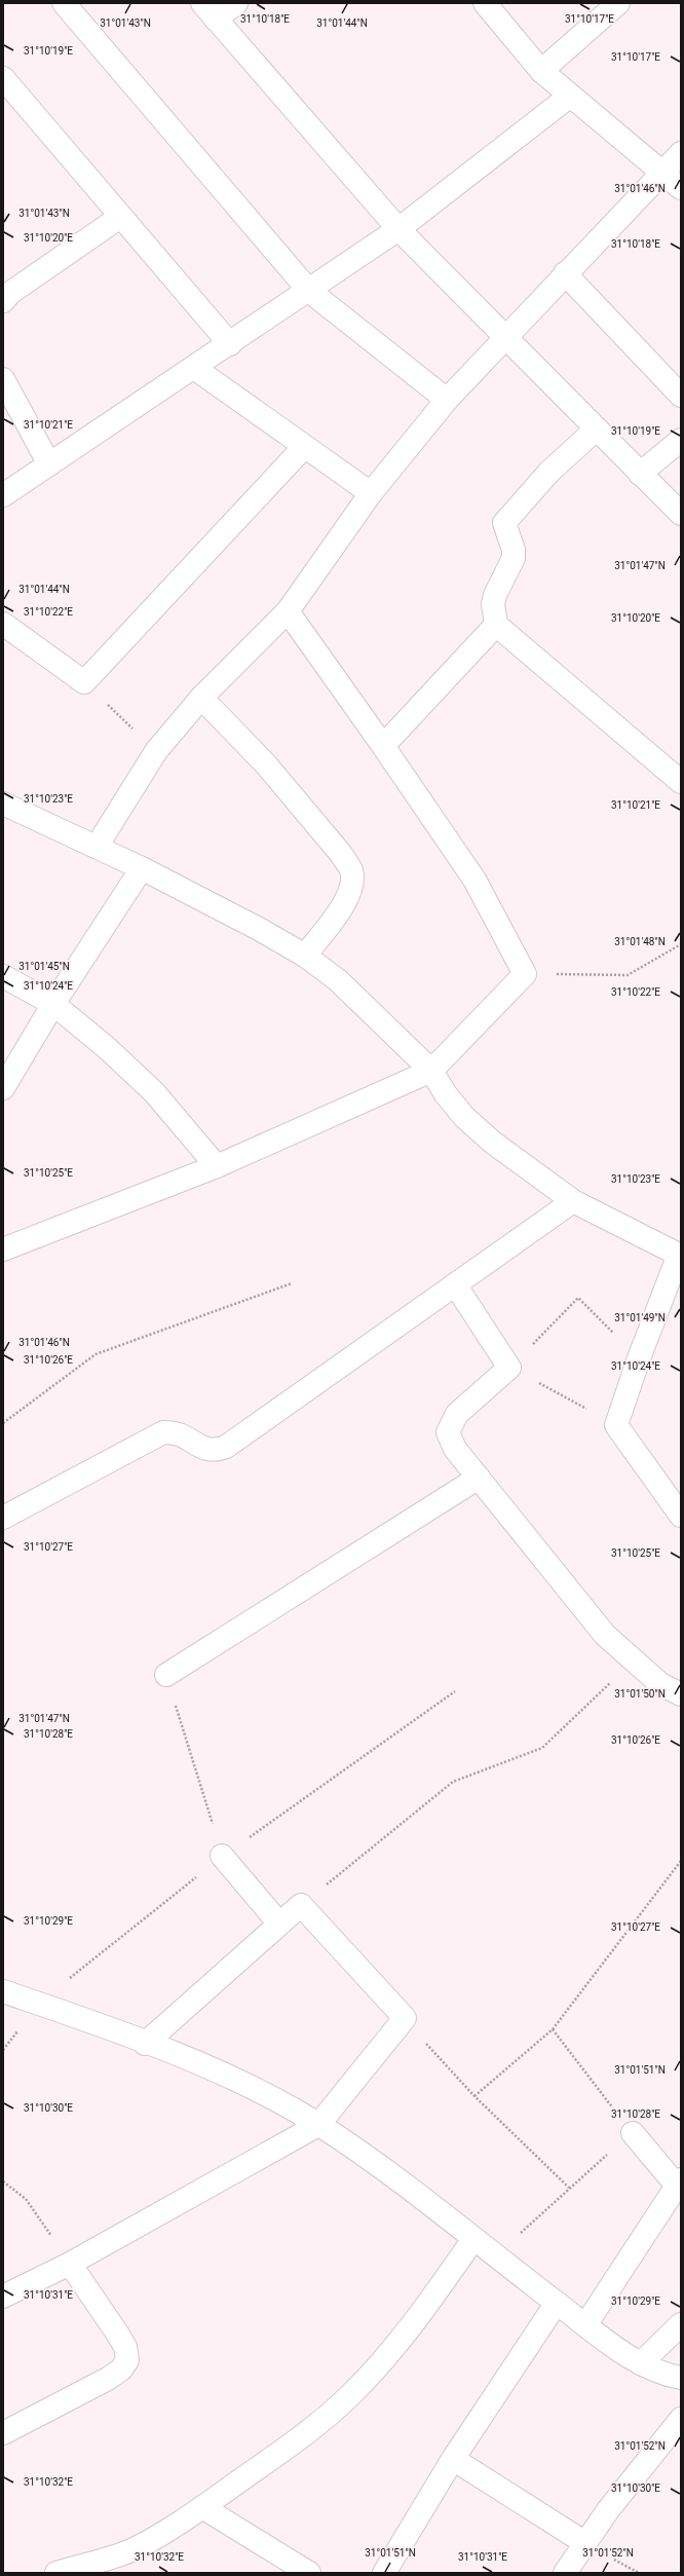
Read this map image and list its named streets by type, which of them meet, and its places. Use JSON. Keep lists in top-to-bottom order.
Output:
{
  "coordinates": [
    "31°10'18\"E",
    "31°10'17\"E",
    "31°01'43\"N",
    "31°01'44\"N",
    "31°10'19\"E",
    "31°01'46\"N",
    "31°10'20\"E",
    "31°10'21\"E",
    "31°01'47\"N",
    "31°10'22\"E",
    "31°10'23\"E",
    "31°01'48\"N",
    "31°01'45\"N",
    "31°10'24\"E",
    "31°10'25\"E",
    "31°01'49\"N",
    "31°10'26\"E",
    "31°10'27\"E",
    "31°01'50\"N",
    "31°10'28\"E",
    "31°10'29\"E",
    "31°01'51\"N",
    "31°10'30\"E",
    "31°10'31\"E",
    "31°01'52\"N",
    "31°10'32\"E"
  ]
}
